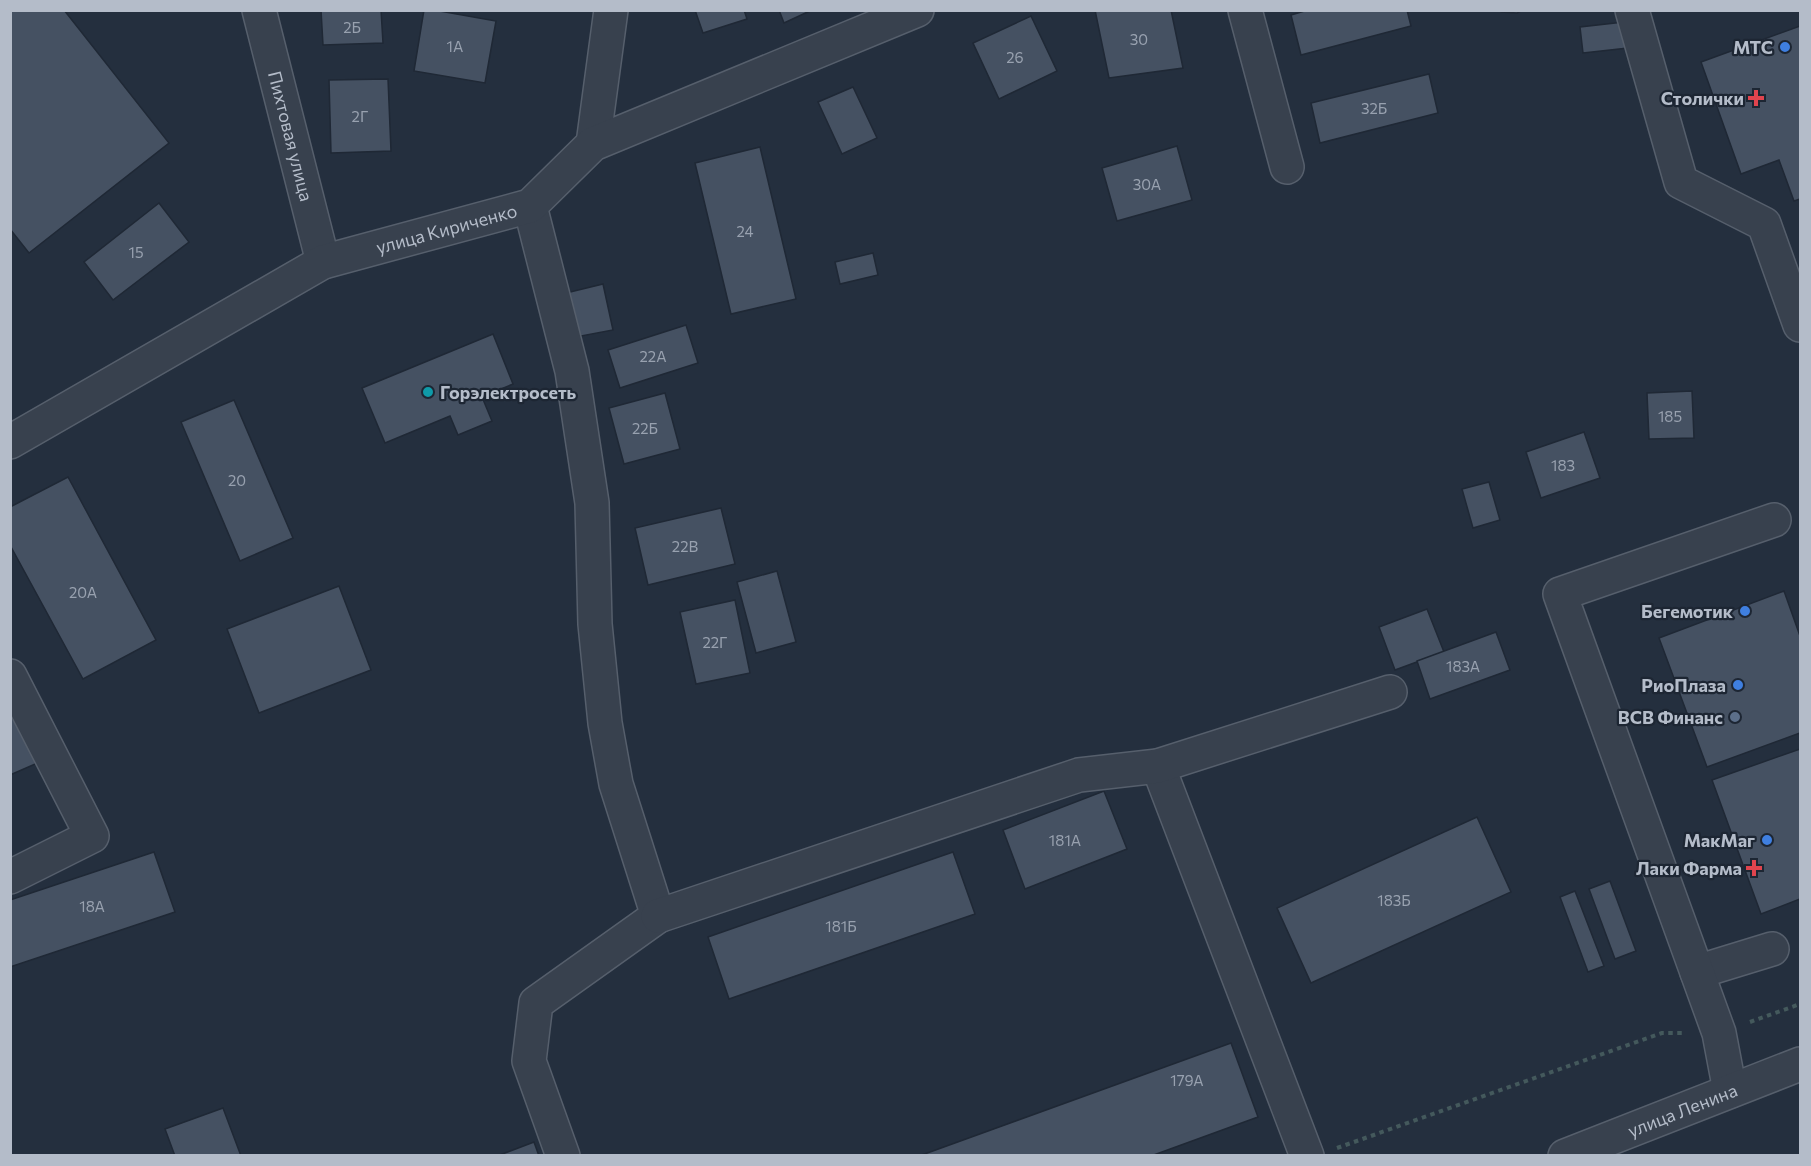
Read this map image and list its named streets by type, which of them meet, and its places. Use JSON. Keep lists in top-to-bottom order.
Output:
{
  "streets": {
    "street": ["Пихтовая улица", "улица Кириченко", "улица Ленина"]
  },
  "crossings": [
    ["Пихтовая улица", "улица Кириченко"]
  ],
  "places": {
    "other": [
      "МТС",
      "Горэлектросеть",
      "Бегемотик",
      "РиоПлаза",
      "ВСВ Финанс",
      "МакМаг"
    ],
    "health": ["Столички", "Лаки Фарма"]
  },
  "house_numbers": [
    "2Б",
    "30",
    "1А",
    "26",
    "32Б",
    "2Г",
    "30А",
    "24",
    "15",
    "22А",
    "185",
    "22Б",
    "183",
    "20",
    "22В",
    "20А",
    "22Г",
    "183А",
    "181А",
    "183Б",
    "18А",
    "181Б",
    "179А"
  ]
}
